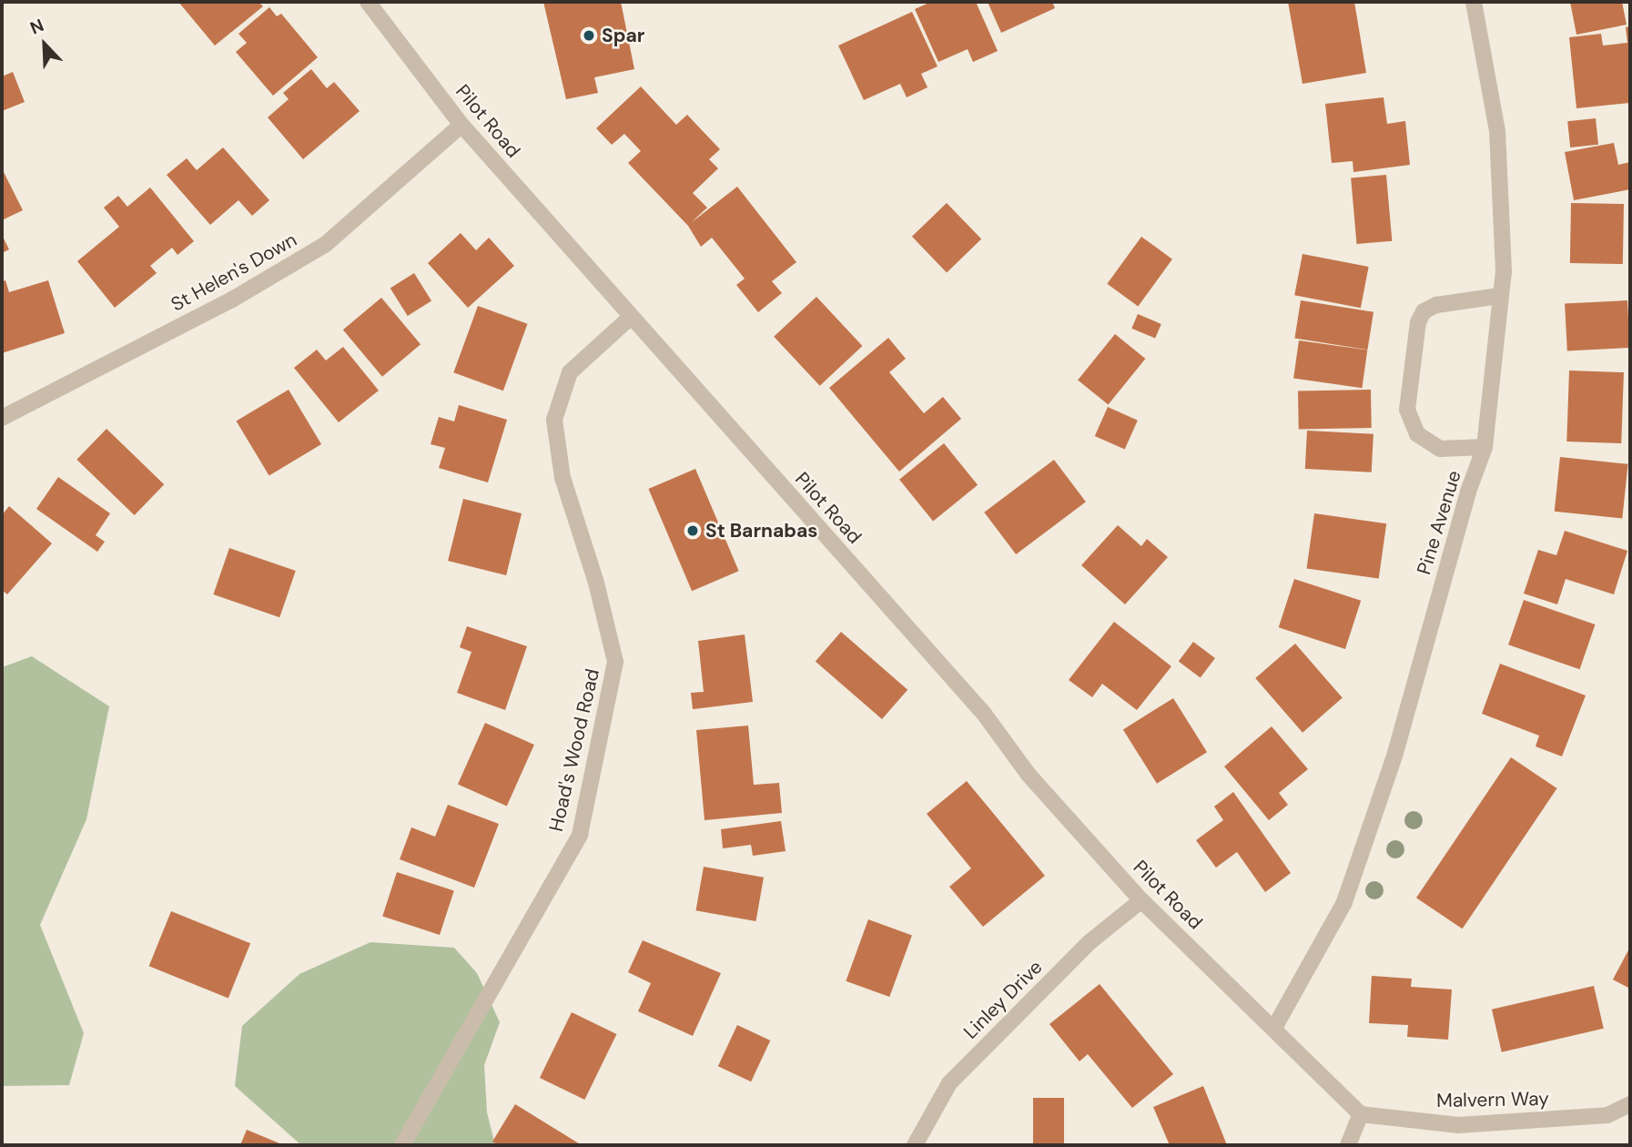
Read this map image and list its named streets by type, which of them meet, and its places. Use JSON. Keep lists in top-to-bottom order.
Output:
{
  "streets": {
    "street": [
      "Pilot Road",
      "St Helen's Down",
      "Pine Avenue",
      "Hoad's Wood Road",
      "Linley Drive",
      "Malvern Way"
    ]
  },
  "crossings": [
    ["Pilot Road", "St Helen's Down"],
    ["Pilot Road", "Pine Avenue"],
    ["Pilot Road", "Hoad's Wood Road"],
    ["Pilot Road", "Linley Drive"]
  ],
  "places": ["Spar", "St Barnabas"],
  "north": "top left"
}
